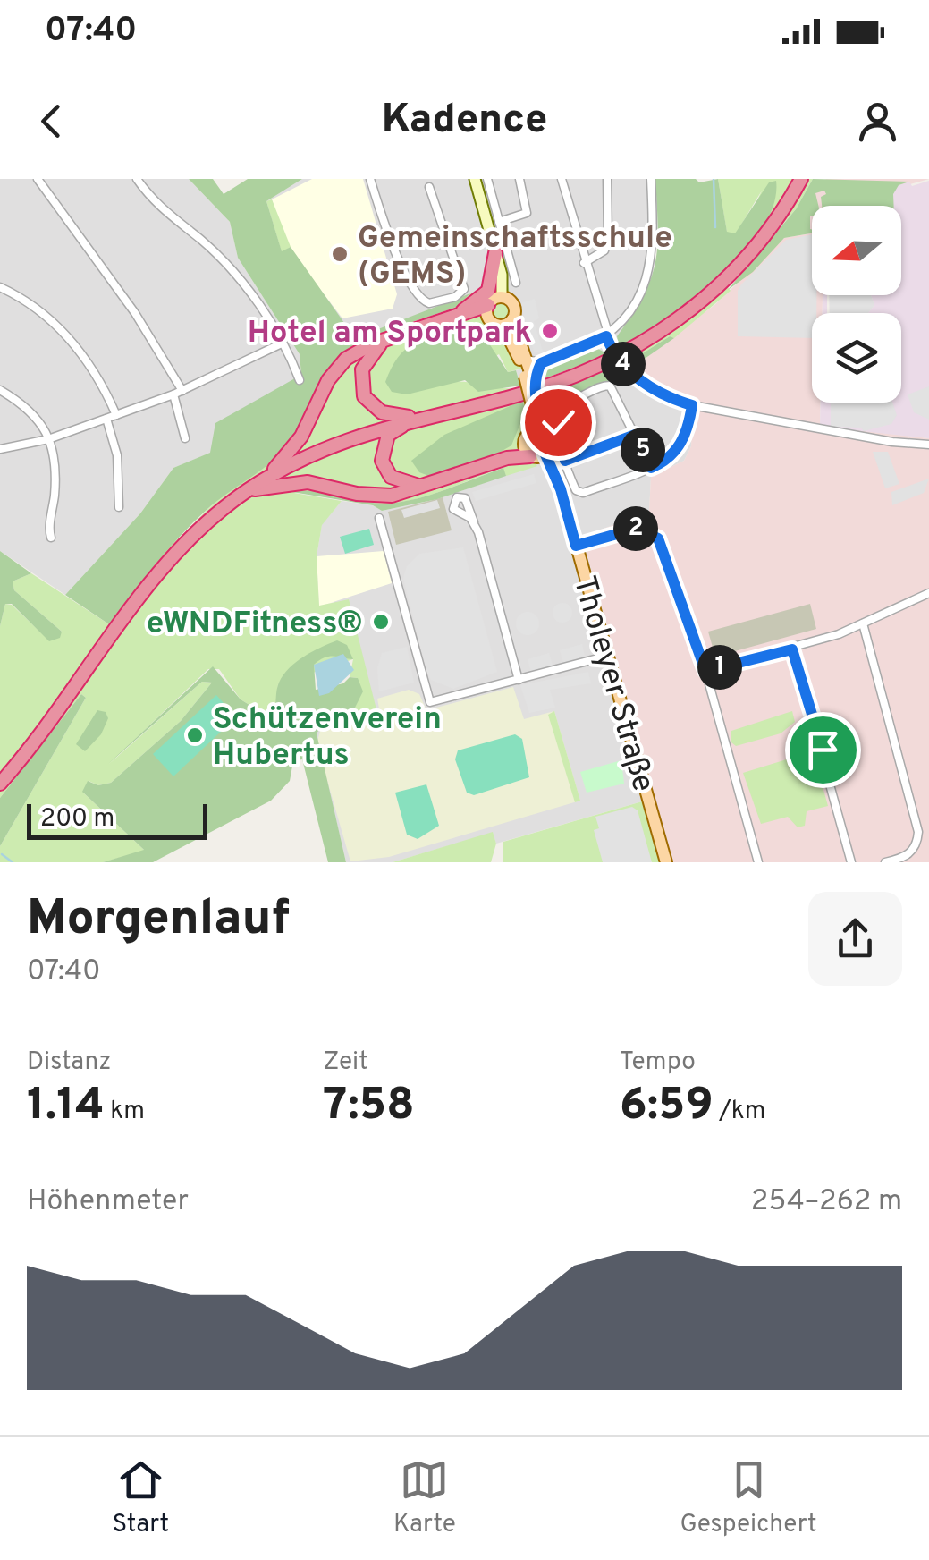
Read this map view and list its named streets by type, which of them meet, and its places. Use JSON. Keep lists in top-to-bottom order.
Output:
{
  "streets": {
    "main road": ["Tholeyer Straße"]
  },
  "places": [
    "Gemeinschaftsschule (GEMS)",
    "Hotel am Sportpark",
    "eWNDFitness®",
    "Schützenverein Hubertus"
  ],
  "scale_bar": "200 m",
  "north": "left",
  "page": {
    "status": "07:40",
    "header": "Kadence",
    "pins": [
      "4",
      "5",
      "2",
      "1"
    ],
    "scale": "200 m",
    "heading": ["Morgenlauf", "07:40"],
    "stats": [
      ["Distanz", "1.14 km"],
      ["Zeit", "7:58"],
      ["Tempo", "6:59 /km"]
    ],
    "chart": ["Höhenmeter", "254–262 m"],
    "tabs": ["Start", "Karte", "Gespeichert"]
  }
}
